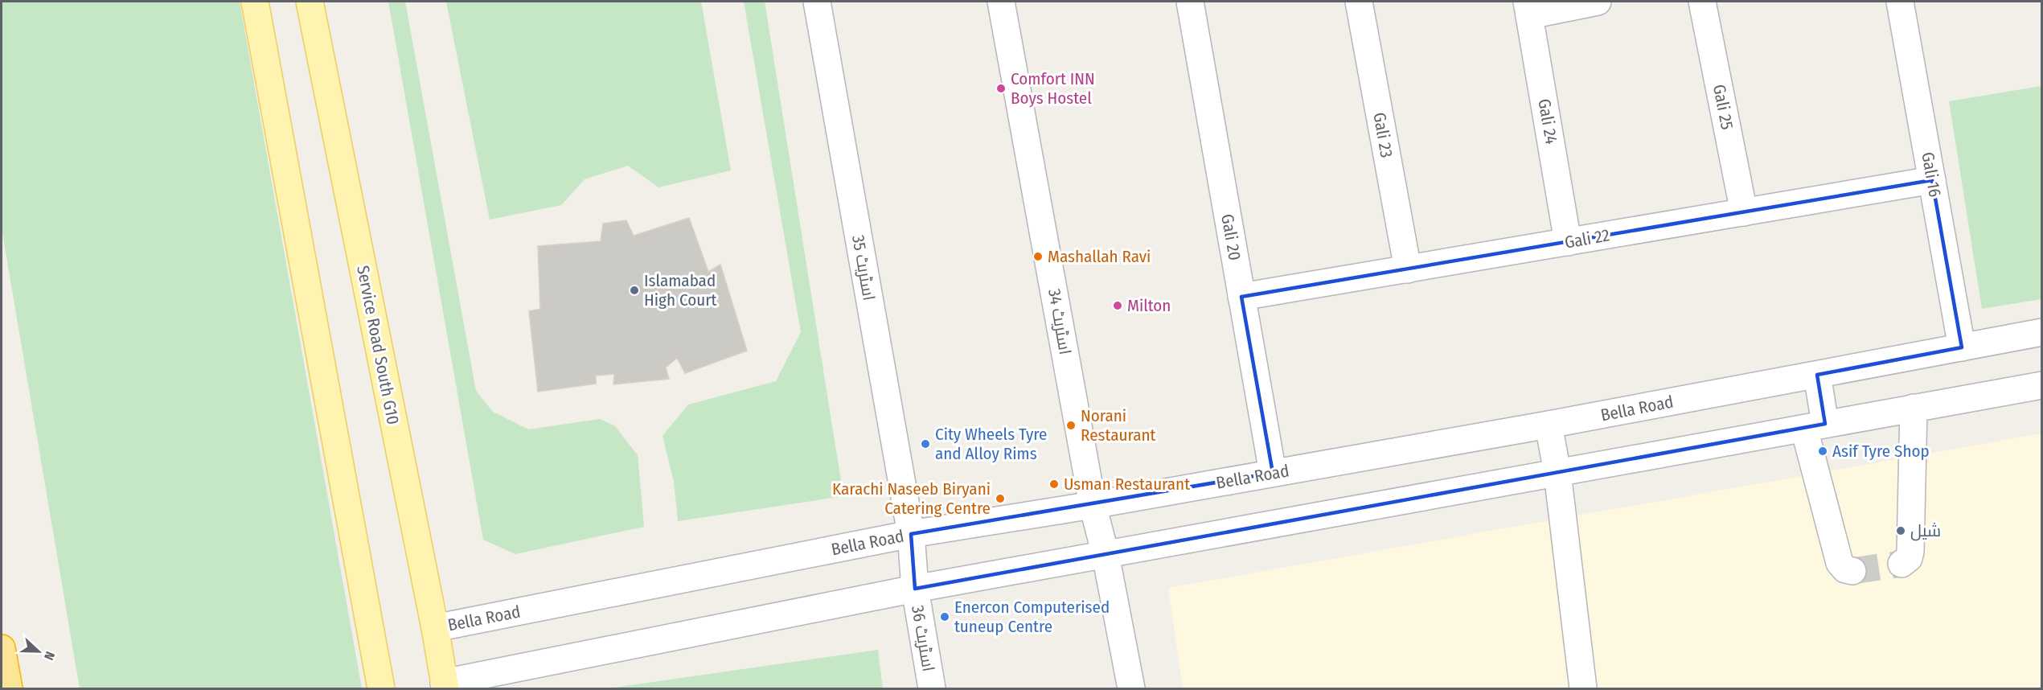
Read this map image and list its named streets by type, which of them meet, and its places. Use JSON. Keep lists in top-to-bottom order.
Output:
{
  "streets": {
    "main road": ["Service Road South G10"],
    "street": [
      "Gali 25",
      "Gali 24",
      "Gali 23",
      "Gali 16",
      "Gali 20",
      "Gali 22",
      "اسٹریٹ 35",
      "اسٹریٹ 34",
      "Bella Road",
      "اسٹریٹ 36"
    ]
  },
  "crossings": [
    ["Gali 25", "Gali 22"],
    ["Gali 24", "Gali 22"],
    ["Gali 23", "Gali 22"],
    ["Gali 16", "Gali 22"],
    ["Gali 16", "Bella Road"],
    ["Gali 20", "Gali 22"],
    ["Gali 20", "Bella Road"],
    ["اسٹریٹ 35", "Bella Road"],
    ["اسٹریٹ 35", "اسٹریٹ 36"],
    ["اسٹریٹ 34", "Bella Road"],
    ["Service Road South G10", "Bella Road"]
  ],
  "places": [
    "Comfort INN Boys Hostel",
    "Mashallah Ravi",
    "Islamabad High Court",
    "Milton",
    "Norani Restaurant",
    "City Wheels Tyre and Alloy Rims",
    "Asif Tyre Shop",
    "Usman Restaurant",
    "Karachi Naseeb Biryani Catering Centre",
    "شیل",
    "Enercon Computerised tuneup Centre"
  ],
  "north": "right"
}
